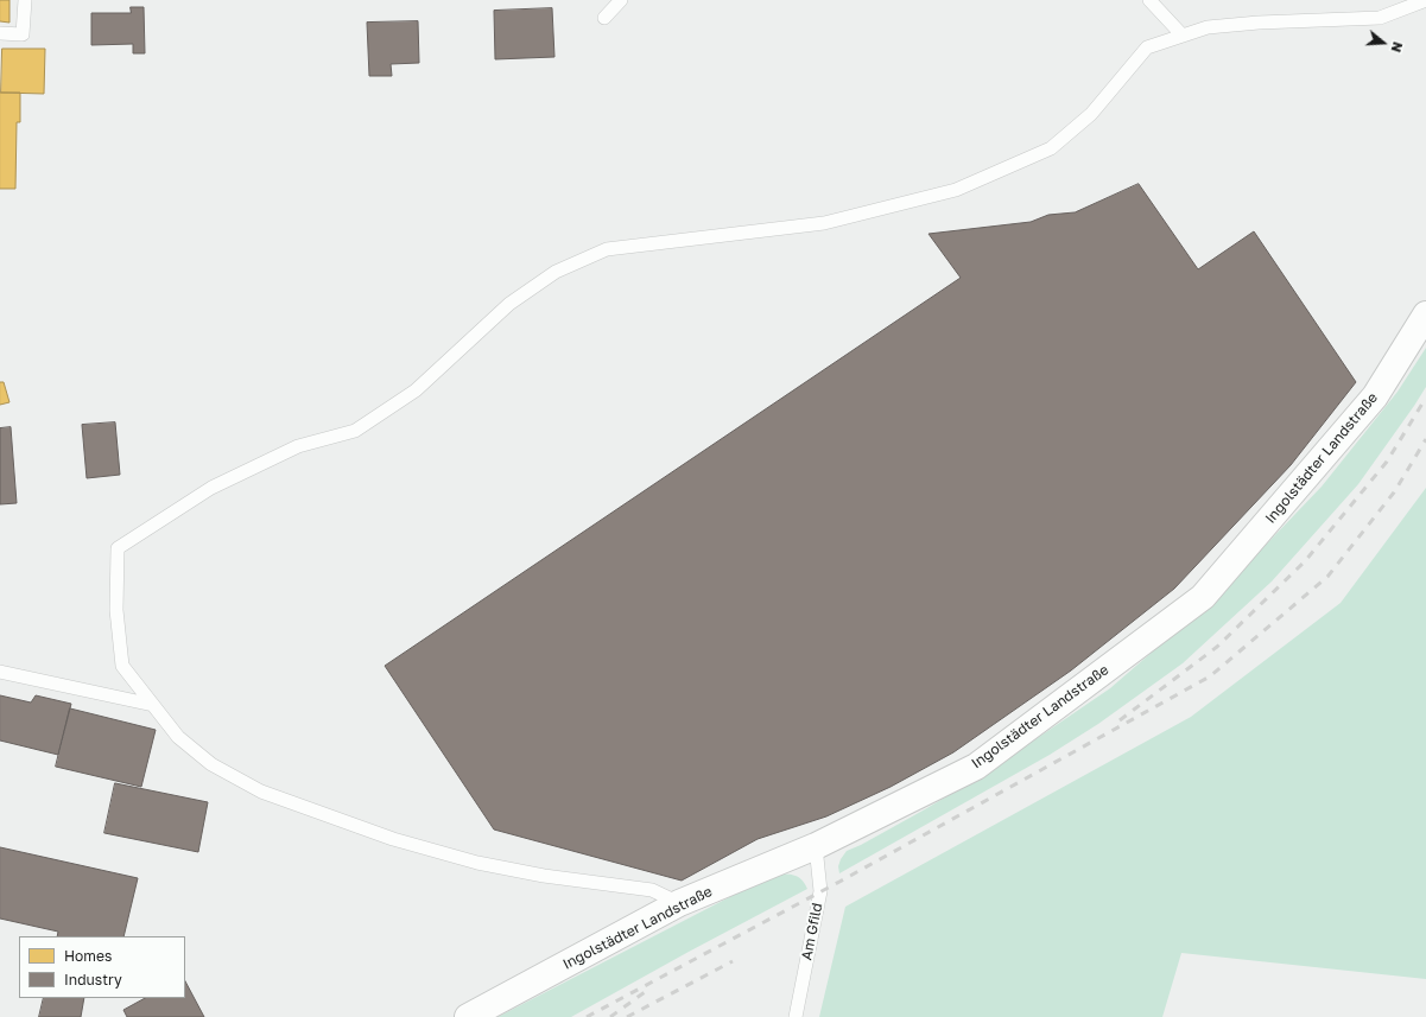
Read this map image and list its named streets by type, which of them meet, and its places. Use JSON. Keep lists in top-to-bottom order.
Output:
{
  "streets": {
    "street": ["Ingolstädter Landstraße"],
    "lane": ["Am Gfild"]
  },
  "crossings": [
    ["Ingolstädter Landstraße", "Am Gfild"]
  ],
  "legend": ["Homes", "Industry"],
  "north": "right"
}
